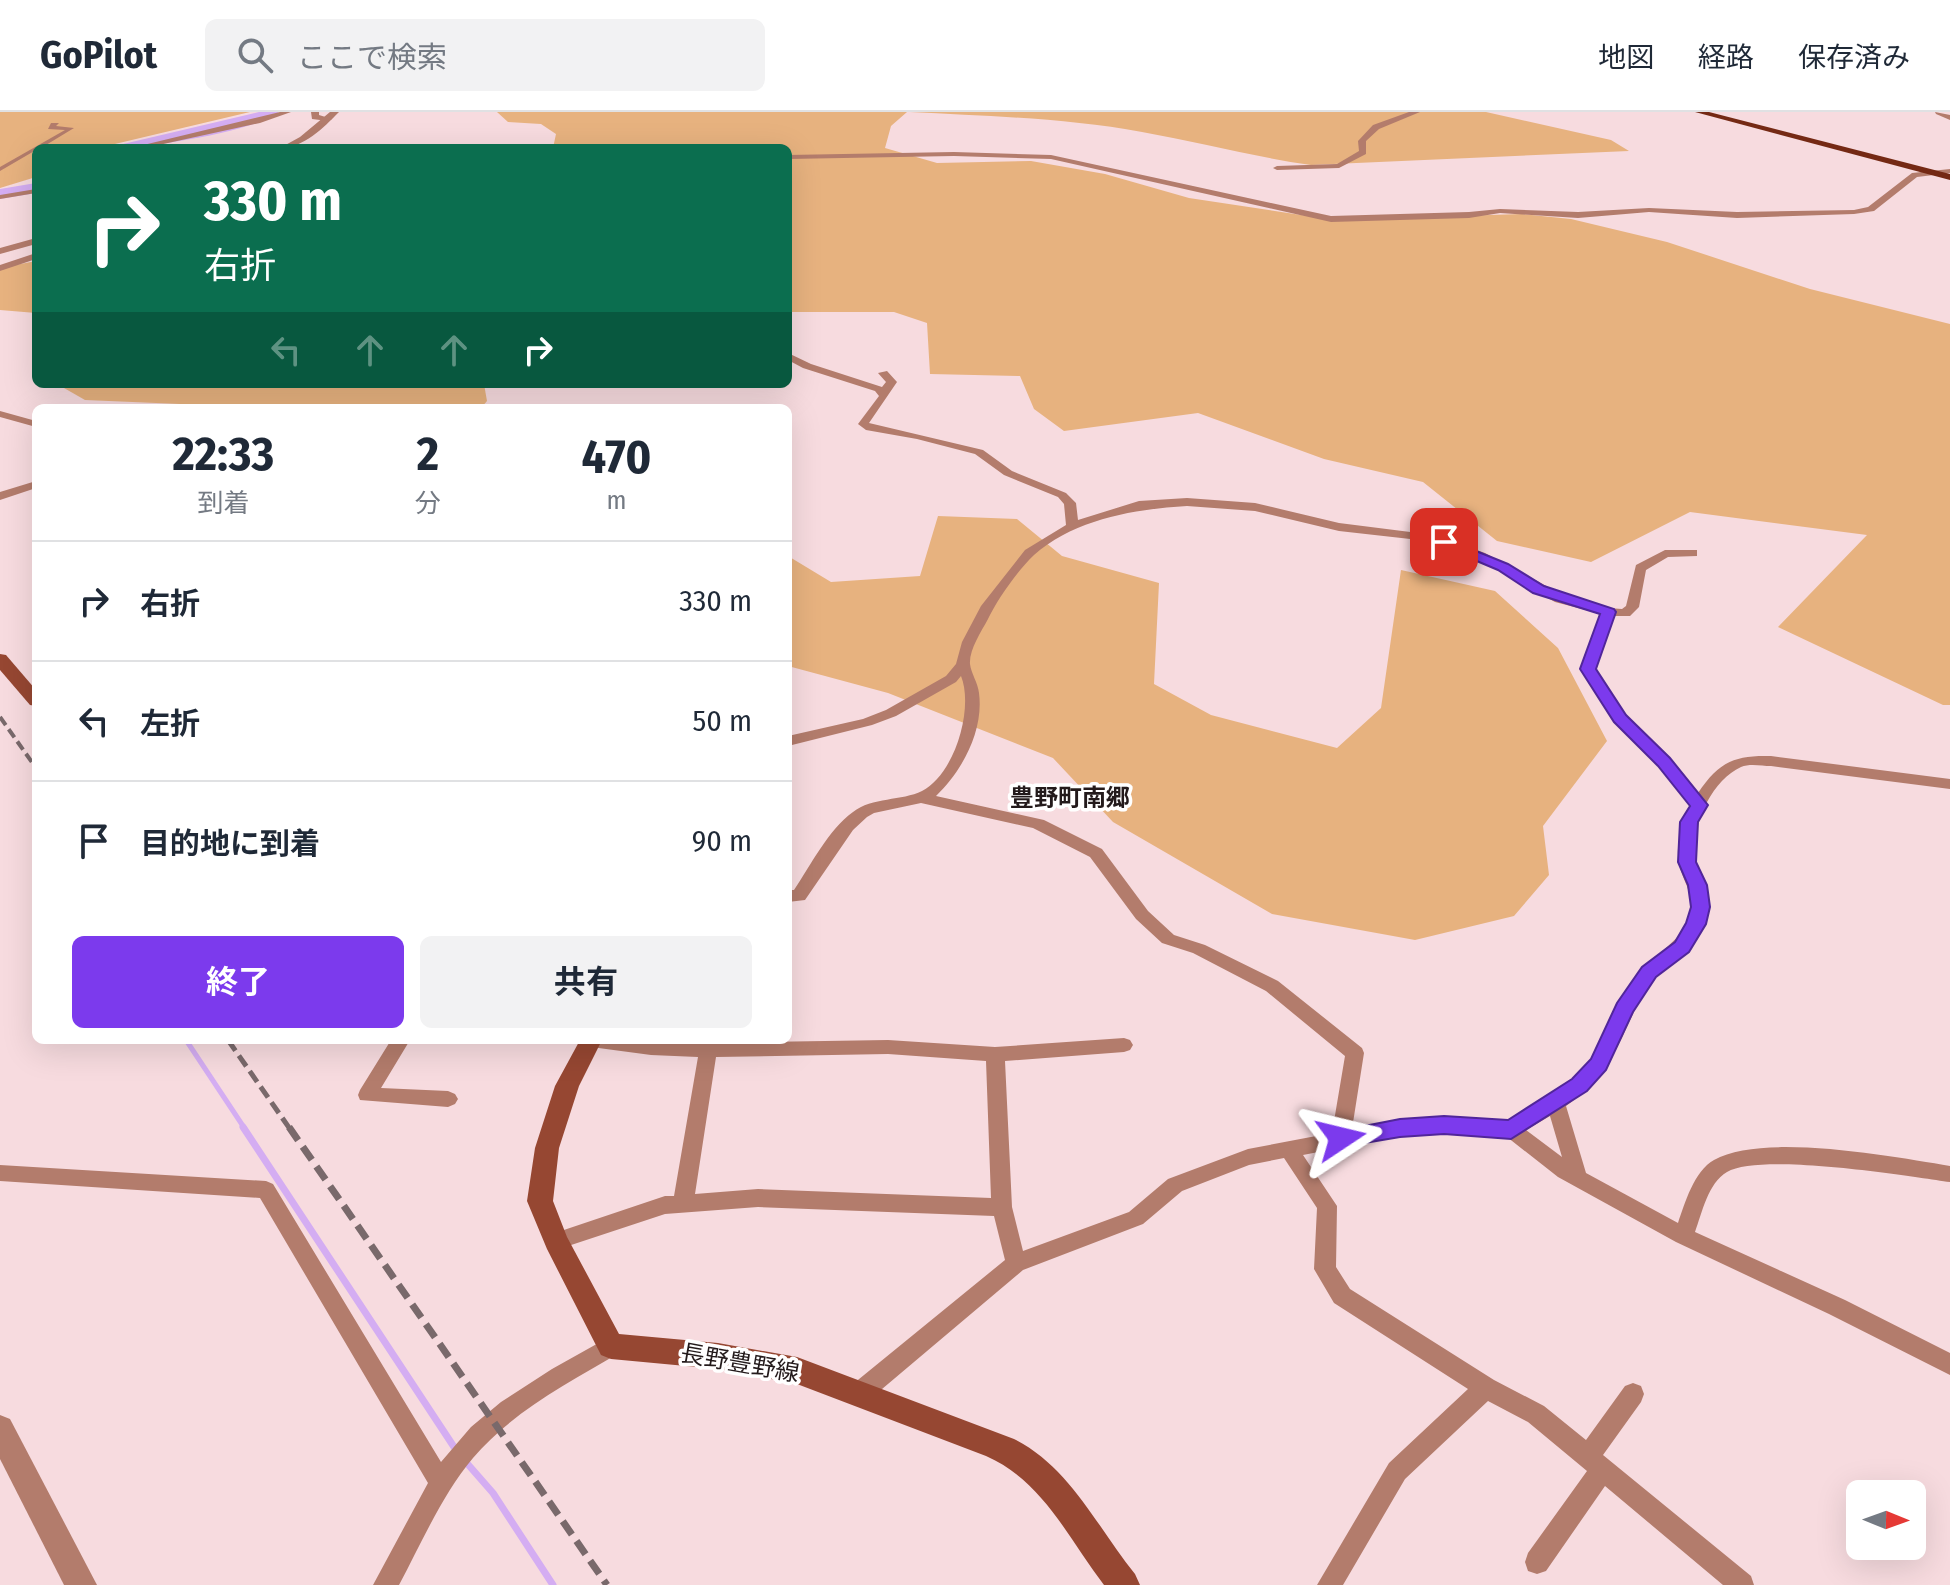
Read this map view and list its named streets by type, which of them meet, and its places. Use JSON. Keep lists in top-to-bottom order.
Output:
{
  "streets": {
    "main road": ["長野豊野線"]
  },
  "districts": ["豊野町南郷"],
  "north": "right",
  "page": {
    "header": "GoPilot",
    "search": "ここで検索",
    "nav": ["地図", "経路", "保存済み"],
    "turn": ["330 m", "右折"],
    "eta": [
      "22:33",
      "到着",
      "2",
      "分",
      "470",
      "m"
    ],
    "list": [
      {
        "name": "右折",
        "value": "330 m"
      },
      {
        "name": "左折",
        "value": "50 m"
      },
      {
        "name": "目的地に到着",
        "value": "90 m"
      }
    ],
    "buttons": ["終了", "共有"]
  }
}
